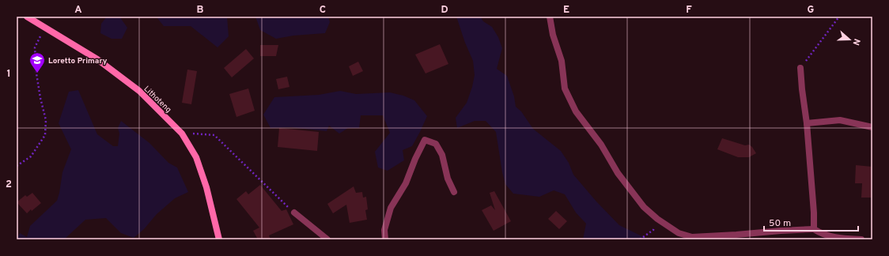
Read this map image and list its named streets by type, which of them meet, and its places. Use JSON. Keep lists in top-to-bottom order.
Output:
{
  "streets": {
    "main road": ["Lithoteng"]
  },
  "places": {
    "school or university": ["Loretto Primary"]
  },
  "scale_bar": "50 m",
  "north": "right",
  "grid": {
    "columns": [
      "A",
      "B",
      "C",
      "D",
      "E",
      "F",
      "G"
    ],
    "rows": ["1", "2"]
  }
}
